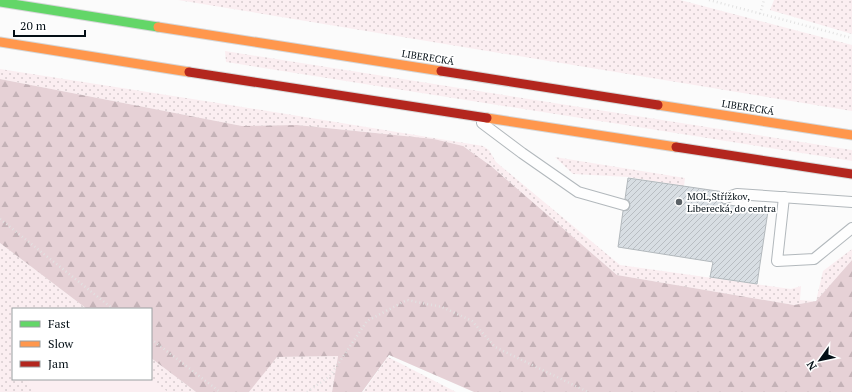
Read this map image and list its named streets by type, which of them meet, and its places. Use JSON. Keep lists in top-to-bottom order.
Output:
{
  "streets": {
    "highway": ["LIBERECKÁ"]
  },
  "places": ["MOL,Střížkov, Liberecká, do centra"],
  "legend": ["Fast", "Slow", "Jam"],
  "scale_bar": "20 m",
  "north": "bottom left"
}
